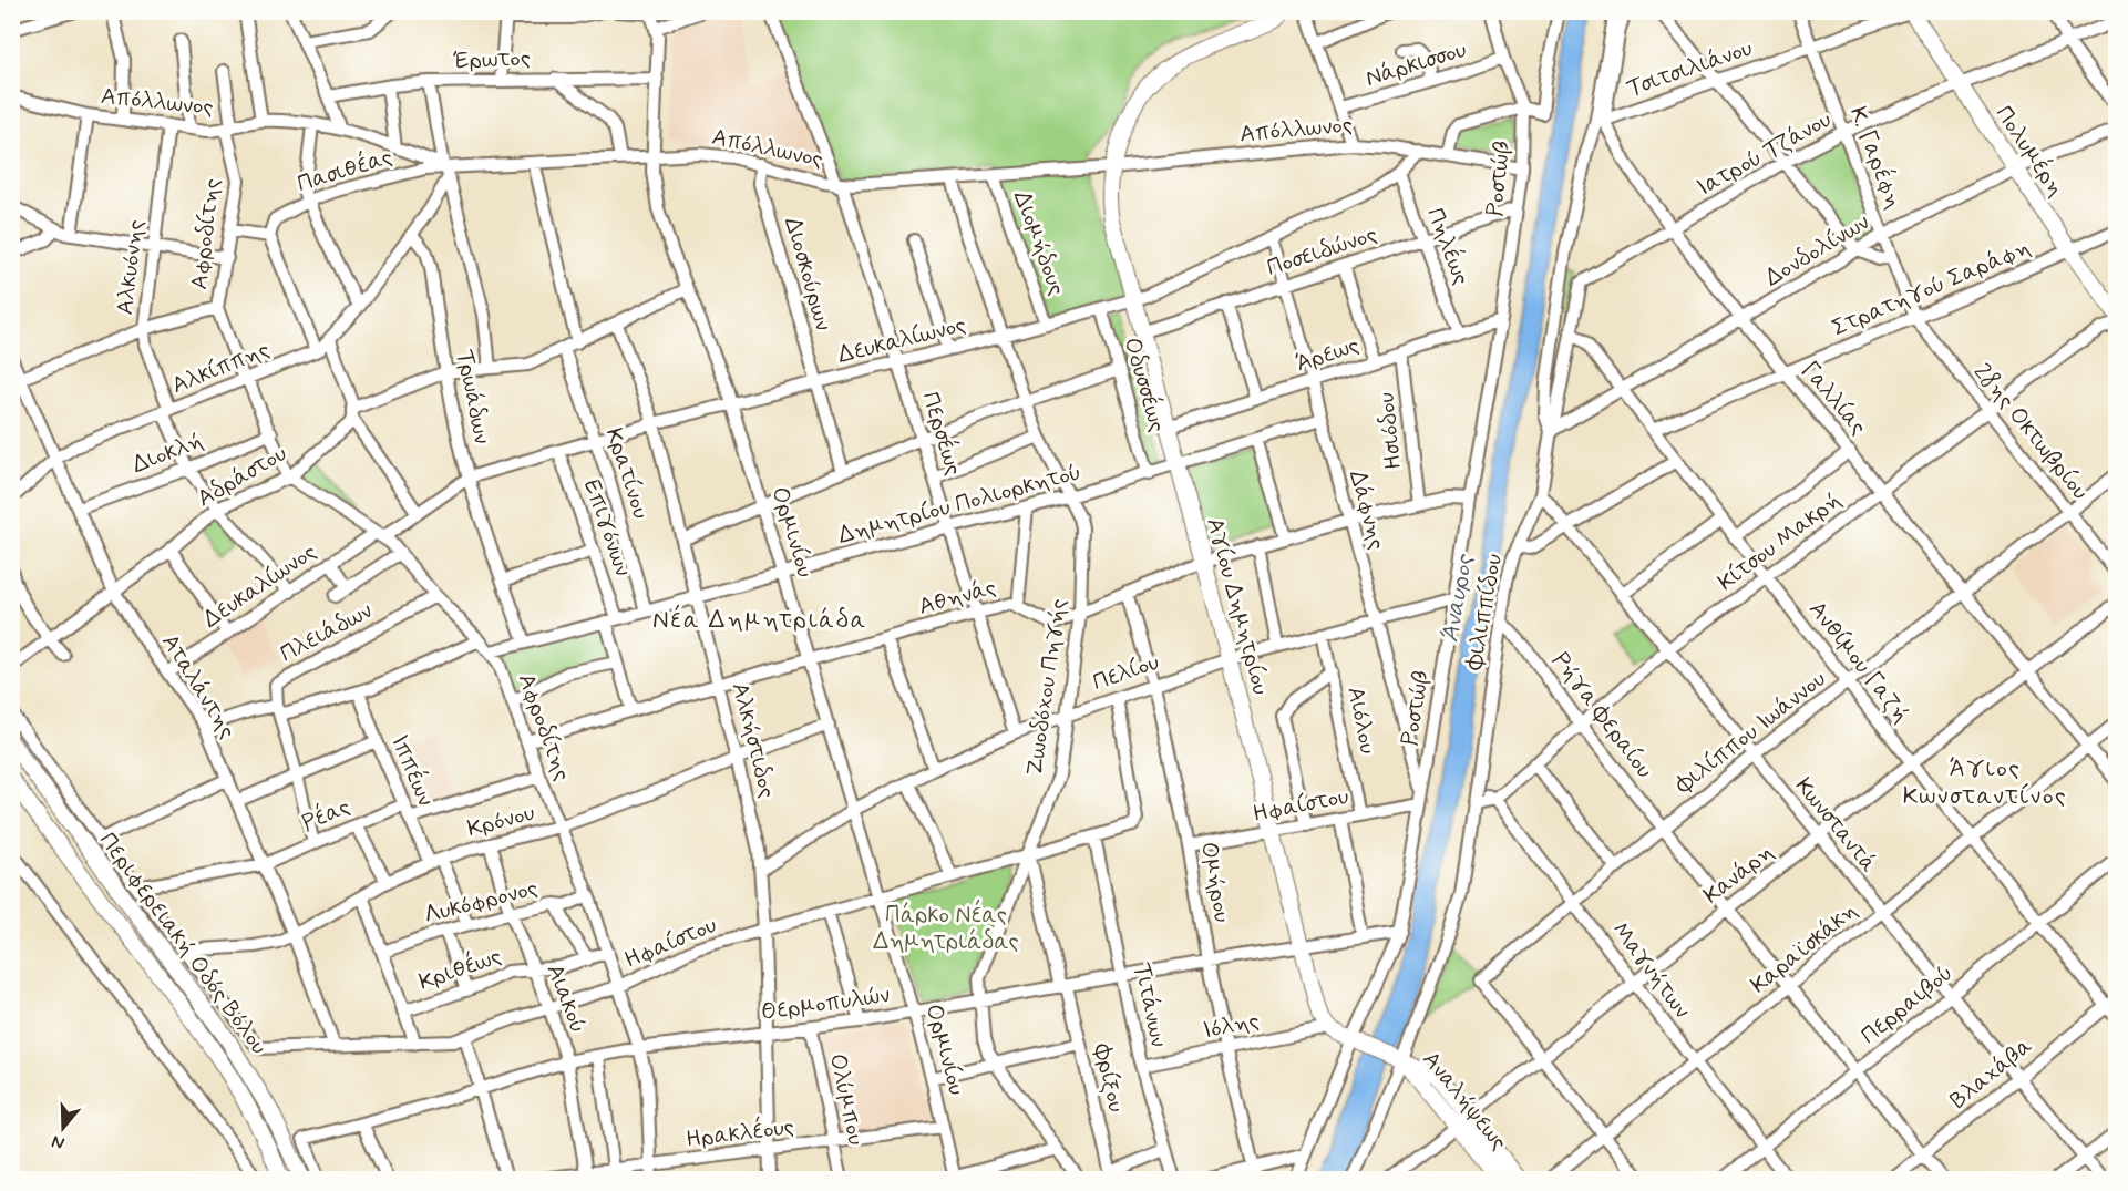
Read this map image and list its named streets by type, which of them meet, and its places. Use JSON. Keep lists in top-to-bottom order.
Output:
{
  "streets": {
    "main road": [
      "Πολυμέρη",
      "Αγίου Δημητρίου",
      "Περιφερειακή Οδός Βόλου",
      "Αναλήψεως"
    ],
    "street": [
      "Έρωτος",
      "Νάρκισσου",
      "Τσιτσιλιάνου",
      "Απόλλωνος",
      "Ιατρού Τζάνου",
      "Κ. Γαρέφη",
      "Πασιθέας",
      "Ροστώβ",
      "Αφροδίτης",
      "Διομήδους",
      "Πηλέως",
      "Δονδολίνων",
      "Ποσειδώνος",
      "Αλκυόνης",
      "Διοσκούρων",
      "Στρατηγού Σαράφη",
      "Δευκαλίωνος",
      "Άρεως",
      "Αλκίππης",
      "Οδυσσέως",
      "Τρωάδων",
      "Γαλλίας",
      "Ησιόδου",
      "28ης Οκτωβρίου",
      "Περσέως",
      "Διοκλή",
      "Κρατίνου",
      "Αδράστου",
      "Δημητρίου Πολιορκητού",
      "Δάφνης",
      "Επιγόνων",
      "Ορμινίου",
      "Κίτσου Μακρή",
      "Αθηνάς",
      "Φιλιππίδου",
      "Πλειάδων",
      "Ανθίμου Γαζή",
      "Πελίου",
      "Αταλάντης",
      "Ζωοδόχου Πηγής",
      "Ρήγα Φεραίου",
      "Αιόλου",
      "Φιλίππου Ιωάννου",
      "Αλκήστιδος",
      "Ιππέων",
      "Ηφαίστου",
      "Ρέας",
      "Κρόνου",
      "Κωνσταντά",
      "Κανάρη",
      "Ομήρου",
      "Λυκόφρoνος",
      "Καραϊσκάκη",
      "Κριθέως",
      "Μαγνήτων",
      "Αιακού",
      "Θερμοπυλών",
      "Περραιβού",
      "Τιτάνων",
      "Ιόλης",
      "Βλαχάβα",
      "Φρίξου",
      "Ολύμπου",
      "Ηρακλέους"
    ]
  },
  "crossings": [
    ["Έρωτος", "Ορμινίου"],
    ["Τσιτσιλιάνου", "Πολυμέρη"],
    ["Τσιτσιλιάνου", "Κ. Γαρέφη"],
    ["Τσιτσιλιάνου", "Γαλλίας"],
    ["Τσιτσιλιάνου", "Φιλιππίδου"],
    ["Απόλλωνος", "Πασιθέας"],
    ["Απόλλωνος", "Ροστώβ"],
    ["Απόλλωνος", "Αφροδίτης"],
    ["Απόλλωνος", "Διομήδους"],
    ["Απόλλωνος", "Αλκυόνης"],
    ["Απόλλωνος", "Διοσκούρων"],
    ["Απόλλωνος", "Δευκαλίωνος"],
    ["Απόλλωνος", "Περσέως"],
    ["Απόλλωνος", "Ορμινίου"],
    ["Απόλλωνος", "Αγίου Δημητρίου"],
    ["Απόλλωνος", "Ζωοδόχου Πηγής"],
    ["Πολυμέρη", "Ιατρού Τζάνου"],
    ["Πολυμέρη", "Δονδολίνων"],
    ["Πολυμέρη", "Στρατηγού Σαράφη"],
    ["Ιατρού Τζάνου", "Κ. Γαρέφη"],
    ["Ιατρού Τζάνου", "Δονδολίνων"],
    ["Ιατρού Τζάνου", "Γαλλίας"],
    ["Ιατρού Τζάνου", "Φιλιππίδου"],
    ["Ιατρού Τζάνου", "Ανθίμου Γαζή"],
    ["Κ. Γαρέφη", "Δονδολίνων"],
    ["Κ. Γαρέφη", "Στρατηγού Σαράφη"],
    ["Κ. Γαρέφη", "28ης Οκτωβρίου"],
    ["Ροστώβ", "Ποσειδώνος"],
    ["Ροστώβ", "Άρεως"],
    ["Ροστώβ", "Δάφνης"],
    ["Ροστώβ", "Αθηνάς"],
    ["Ροστώβ", "Πελίου"],
    ["Ροστώβ", "Ηφαίστου"],
    ["Ροστώβ", "Θερμοπυλών"],
    ["Αφροδίτης", "Δευκαλίωνος"],
    ["Αφροδίτης", "Αλκίππης"],
    ["Αφροδίτης", "Διοκλή"],
    ["Αφροδίτης", "Αδράστου"],
    ["Αφροδίτης", "Δημητρίου Πολιορκητού"],
    ["Αφροδίτης", "Αθηνάς"],
    ["Αφροδίτης", "Πλειάδων"],
    ["Αφροδίτης", "Ηφαίστου"],
    ["Αφροδίτης", "Κρόνου"],
    ["Αφροδίτης", "Λυκόφρoνος"],
    ["Αφροδίτης", "Κριθέως"],
    ["Αφροδίτης", "Θερμοπυλών"],
    ["Αφροδίτης", "Ηρακλέους"],
    ["Διομήδους", "Δευκαλίωνος"],
    ["Πηλέως", "Ποσειδώνος"],
    ["Πηλέως", "Δευκαλίωνος"],
    ["Πηλέως", "Άρεως"],
    ["Δονδολίνων", "Γαλλίας"],
    ["Δονδολίνων", "Φιλιππίδου"],
    ["Δονδολίνων", "Ανθίμου Γαζή"],
    ["Ποσειδώνος", "Δάφνης"],
    ["Ποσειδώνος", "Αγίου Δημητρίου"],
    ["Αλκυόνης", "Αλκίππης"],
    ["Διοσκούρων", "Δευκαλίωνος"],
    ["Στρατηγού Σαράφη", "Γαλλίας"],
    ["Στρατηγού Σαράφη", "28ης Οκτωβρίου"],
    ["Στρατηγού Σαράφη", "Ανθίμου Γαζή"],
    ["Δευκαλίωνος", "Οδυσσέως"],
    ["Δευκαλίωνος", "Τρωάδων"],
    ["Δευκαλίωνος", "Περσέως"],
    ["Δευκαλίωνος", "Κρατίνου"],
    ["Δευκαλίωνος", "Δάφνης"],
    ["Δευκαλίωνος", "Επιγόνων"],
    ["Δευκαλίωνος", "Ορμινίου"],
    ["Δευκαλίωνος", "Αγίου Δημητρίου"],
    ["Δευκαλίωνος", "Αταλάντης"],
    ["Δευκαλίωνος", "Ζωοδόχου Πηγής"],
    ["Δευκαλίωνος", "Αλκήστιδος"],
    ["Άρεως", "Ησιόδου"],
    ["Άρεως", "Δάφνης"],
    ["Άρεως", "Αγίου Δημητρίου"],
    ["Αλκίππης", "Τρωάδων"],
    ["Αλκίππης", "Αταλάντης"],
    ["Οδυσσέως", "Δημητρίου Πολιορκητού"],
    ["Τρωάδων", "Αδράστου"],
    ["Τρωάδων", "Δημητρίου Πολιορκητού"],
    ["Γαλλίας", "Κίτσου Μακρή"],
    ["Γαλλίας", "Φιλιππίδου"],
    ["Γαλλίας", "Φιλίππου Ιωάννου"],
    ["Γαλλίας", "Κανάρη"],
    ["Γαλλίας", "Καραϊσκάκη"],
    ["Ησιόδου", "Αθηνάς"],
    ["28ης Οκτωβρίου", "Κίτσου Μακρή"],
    ["28ης Οκτωβρίου", "Φιλίππου Ιωάννου"],
    ["Περσέως", "Δημητρίου Πολιορκητού"],
    ["Περσέως", "Αθηνάς"],
    ["Περσέως", "Πελίου"],
    ["Διοκλή", "Αταλάντης"],
    ["Κρατίνου", "Αδράστου"],
    ["Κρατίνου", "Δημητρίου Πολιορκητού"],
    ["Αδράστου", "Ορμινίου"],
    ["Αδράστου", "Αταλάντης"],
    ["Αδράστου", "Αλκήστιδος"],
    ["Δημητρίου Πολιορκητού", "Δάφνης"],
    ["Δημητρίου Πολιορκητού", "Επιγόνων"],
    ["Δημητρίου Πολιορκητού", "Ορμινίου"],
    ["Δημητρίου Πολιορκητού", "Αγίου Δημητρίου"],
    ["Δημητρίου Πολιορκητού", "Ζωοδόχου Πηγής"],
    ["Δημητρίου Πολιορκητού", "Αλκήστιδος"],
    ["Δάφνης", "Αθηνάς"],
    ["Δάφνης", "Πελίου"],
    ["Δάφνης", "Ηφαίστου"],
    ["Επιγόνων", "Αθηνάς"],
    ["Ορμινίου", "Αθηνάς"],
    ["Ορμινίου", "Πελίου"],
    ["Ορμινίου", "Ηφαίστου"],
    ["Ορμινίου", "Κρόνου"],
    ["Ορμινίου", "Θερμοπυλών"],
    ["Ορμινίου", "Ηρακλέους"],
    ["Κίτσου Μακρή", "Φιλιππίδου"],
    ["Κίτσου Μακρή", "Ανθίμου Γαζή"],
    ["Κίτσου Μακρή", "Ρήγα Φεραίου"],
    ["Κίτσου Μακρή", "Κωνσταντά"],
    ["Κίτσου Μακρή", "Μαγνήτων"],
    ["Αθηνάς", "Αγίου Δημητρίου"],
    ["Αθηνάς", "Ζωοδόχου Πηγής"],
    ["Αθηνάς", "Αλκήστιδος"],
    ["Αθηνάς", "Ομήρου"],
    ["Αγίου Δημητρίου", "Πελίου"],
    ["Αγίου Δημητρίου", "Ηφαίστου"],
    ["Αγίου Δημητρίου", "Θερμοπυλών"],
    ["Αγίου Δημητρίου", "Ιόλης"],
    ["Φιλιππίδου", "Ρήγα Φεραίου"],
    ["Φιλιππίδου", "Κωνσταντά"],
    ["Φιλιππίδου", "Μαγνήτων"],
    ["Φιλιππίδου", "Αναλήψεως"],
    ["Πλειάδων", "Ρέας"],
    ["Ανθίμου Γαζή", "Φιλίππου Ιωάννου"],
    ["Ανθίμου Γαζή", "Κανάρη"],
    ["Ανθίμου Γαζή", "Καραϊσκάκη"],
    ["Ανθίμου Γαζή", "Περραιβού"],
    ["Ανθίμου Γαζή", "Βλαχάβα"],
    ["Πελίου", "Ζωοδόχου Πηγής"],
    ["Πελίου", "Αιόλου"],
    ["Πελίου", "Αλκήστιδος"],
    ["Πελίου", "Ηφαίστου"],
    ["Πελίου", "Ομήρου"],
    ["Αταλάντης", "Ηφαίστου"],
    ["Αταλάντης", "Ρέας"],
    ["Αταλάντης", "Κρόνου"],
    ["Ζωοδόχου Πηγής", "Ηφαίστου"],
    ["Ζωοδόχου Πηγής", "Θερμοπυλών"],
    ["Ζωοδόχου Πηγής", "Φρίξου"],
    ["Ρήγα Φεραίου", "Φιλίππου Ιωάννου"],
    ["Ρήγα Φεραίου", "Κανάρη"],
    ["Ρήγα Φεραίου", "Καραϊσκάκη"],
    ["Ρήγα Φεραίου", "Περραιβού"],
    ["Ρήγα Φεραίου", "Βλαχάβα"],
    ["Αιόλου", "Ηφαίστου"],
    ["Φιλίππου Ιωάννου", "Κωνσταντά"],
    ["Φιλίππου Ιωάννου", "Κανάρη"],
    ["Φιλίππου Ιωάννου", "Μαγνήτων"],
    ["Αλκήστιδος", "Ηφαίστου"],
    ["Αλκήστιδος", "Κρόνου"],
    ["Αλκήστιδος", "Θερμοπυλών"],
    ["Αλκήστιδος", "Ηρακλέους"],
    ["Ιππέων", "Ρέας"],
    ["Ιππέων", "Κρόνου"],
    ["Ιππέων", "Λυκόφρoνος"],
    ["Ηφαίστου", "Κρόνου"],
    ["Ηφαίστου", "Ομήρου"],
    ["Ηφαίστου", "Αιακού"],
    ["Ηφαίστου", "Τιτάνων"],
    ["Ηφαίστου", "Φρίξου"],
    ["Κρόνου", "Αιακού"],
    ["Κωνσταντά", "Κανάρη"],
    ["Κωνσταντά", "Καραϊσκάκη"],
    ["Κωνσταντά", "Περραιβού"],
    ["Κωνσταντά", "Βλαχάβα"],
    ["Κανάρη", "Μαγνήτων"],
    ["Κανάρη", "Αναλήψεως"],
    ["Ομήρου", "Θερμοπυλών"],
    ["Ομήρου", "Ιόλης"],
    ["Λυκόφρoνος", "Αιακού"],
    ["Καραϊσκάκη", "Μαγνήτων"],
    ["Κριθέως", "Αιακού"],
    ["Μαγνήτων", "Περραιβού"],
    ["Αιακού", "Θερμοπυλών"],
    ["Αιακού", "Ηρακλέους"],
    ["Θερμοπυλών", "Τιτάνων"],
    ["Θερμοπυλών", "Φρίξου"],
    ["Θερμοπυλών", "Ολύμπου"],
    ["Τιτάνων", "Ιόλης"],
    ["Ολύμπου", "Ηρακλέους"]
  ],
  "districts": ["Νέα Δημητριάδα", "Άγιος Κωνσταντίνος"],
  "water": ["Άναυρος"],
  "parks": ["Πάρκο Νέας Δημητριάδας"],
  "north": "bottom"
}
